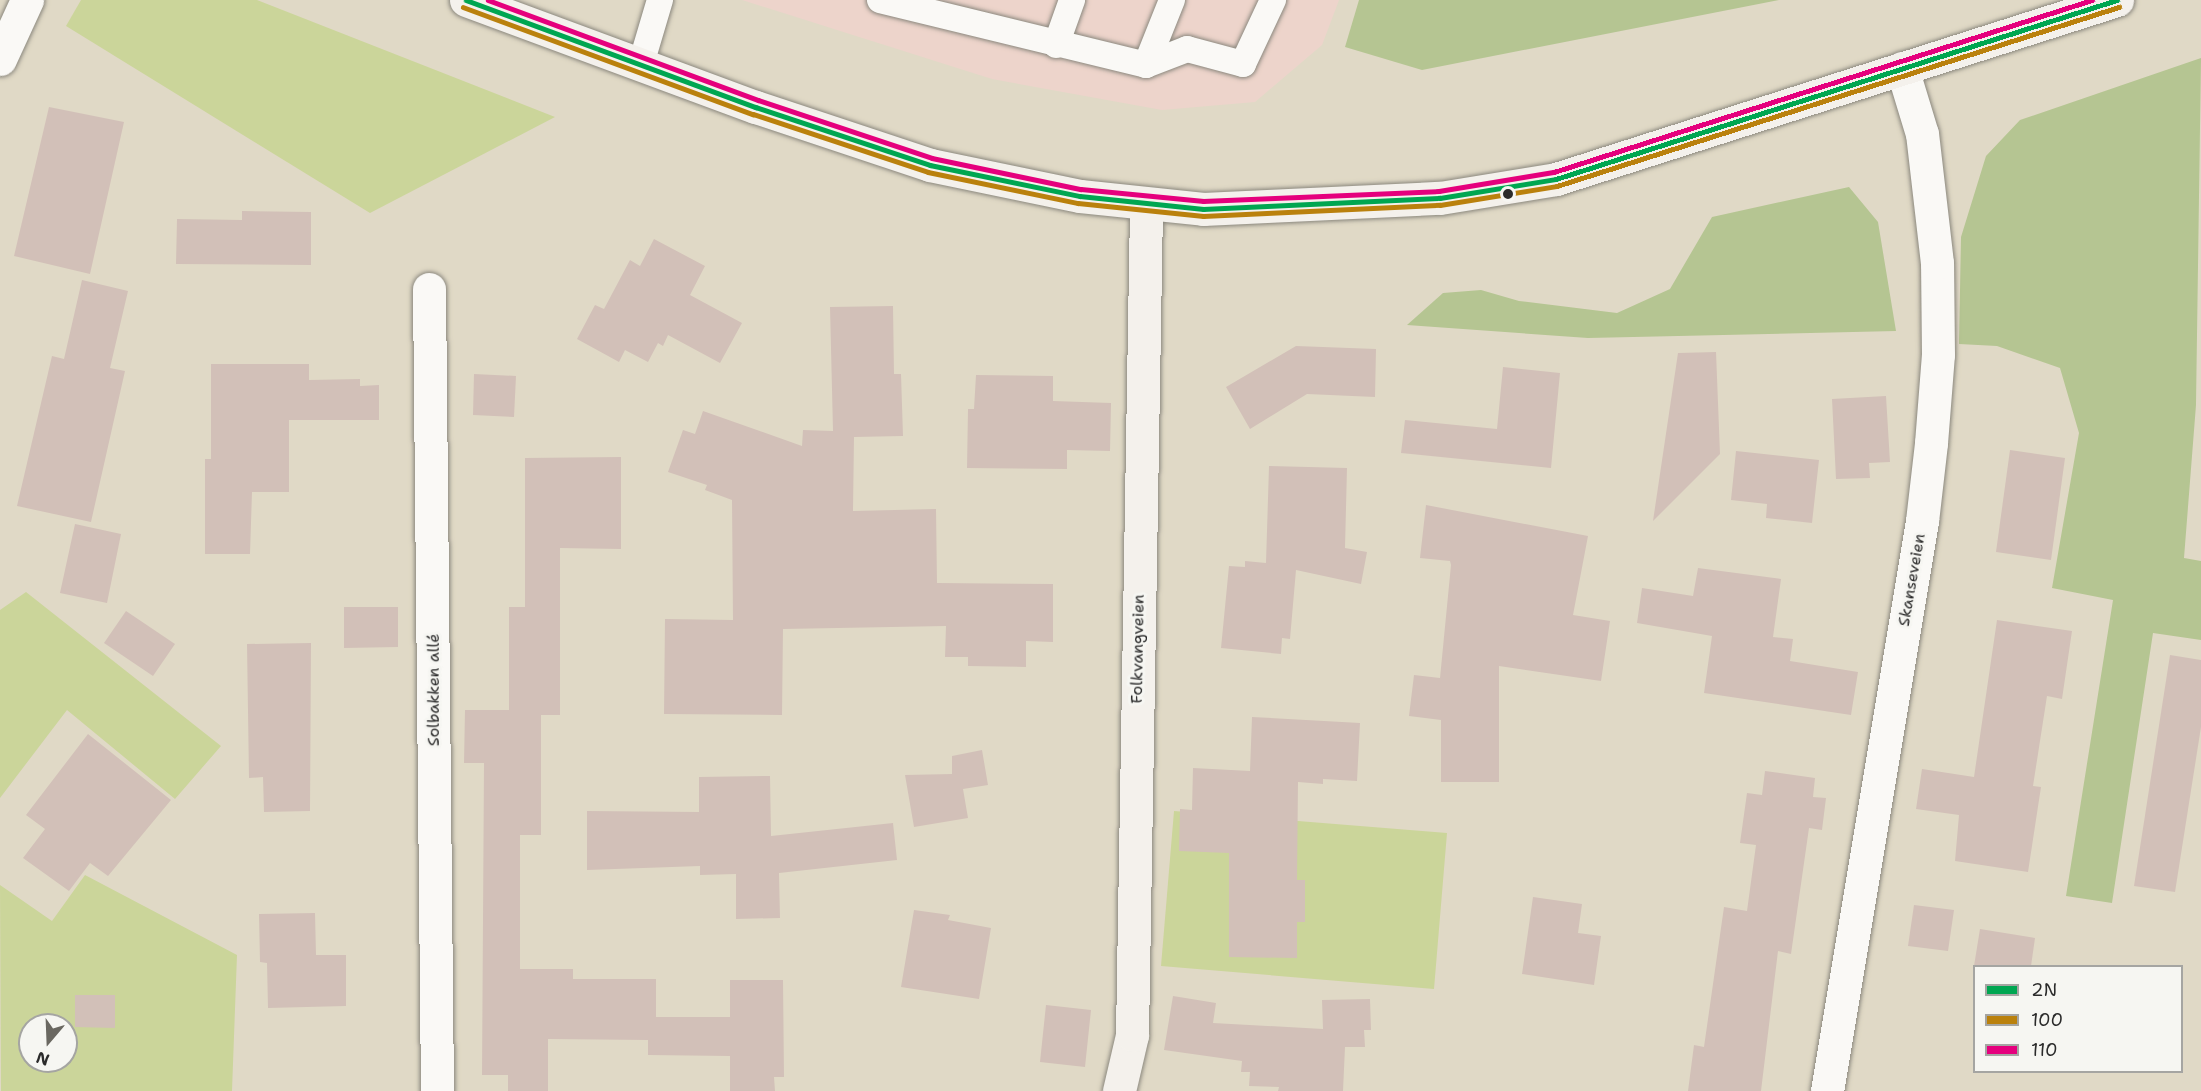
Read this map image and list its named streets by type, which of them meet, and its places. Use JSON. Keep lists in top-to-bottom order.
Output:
{
  "streets": {
    "main road": ["Folkvangveien"],
    "street": ["Skanseveien", "Solbakken allé"]
  },
  "lines": ["transit line 2N", "transit line 110", "transit line 100"],
  "legend": ["2N", "100", "110"],
  "north": "bottom"
}
